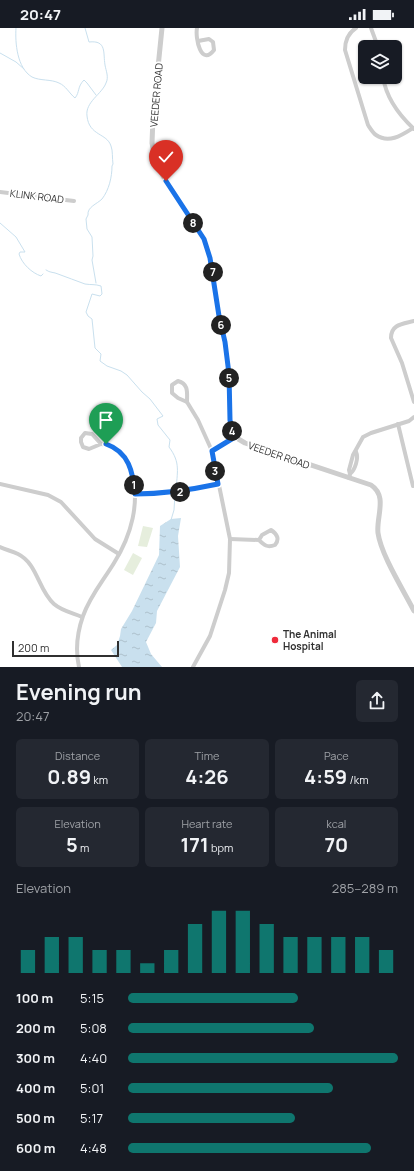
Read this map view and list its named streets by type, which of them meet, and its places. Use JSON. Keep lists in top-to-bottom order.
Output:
{
  "streets": {
    "street": ["VEEDER ROAD", "KLINK ROAD"]
  },
  "places": ["The Animal Hospital"],
  "scale_bar": "200 m",
  "page": {
    "status": "20:47",
    "pins": [
      "8",
      "7",
      "6",
      "5",
      "4",
      "3",
      "1",
      "2"
    ],
    "scale": "200 m",
    "heading": ["Evening run", "20:47"],
    "stats": [
      ["Distance", "0.89 km"],
      ["Time", "4:26"],
      ["Pace", "4:59 /km"],
      ["Elevation", "5 m"],
      ["Heart rate", "171 bpm"],
      ["kcal", "70"]
    ],
    "chart": ["Elevation", "285–289 m"],
    "list": [
      {
        "name": "100 m",
        "note": "5:15"
      },
      {
        "name": "200 m",
        "note": "5:08"
      },
      {
        "name": "300 m",
        "note": "4:40"
      },
      {
        "name": "400 m",
        "note": "5:01"
      },
      {
        "name": "500 m",
        "note": "5:17"
      },
      {
        "name": "600 m",
        "note": "4:48"
      }
    ]
  }
}
